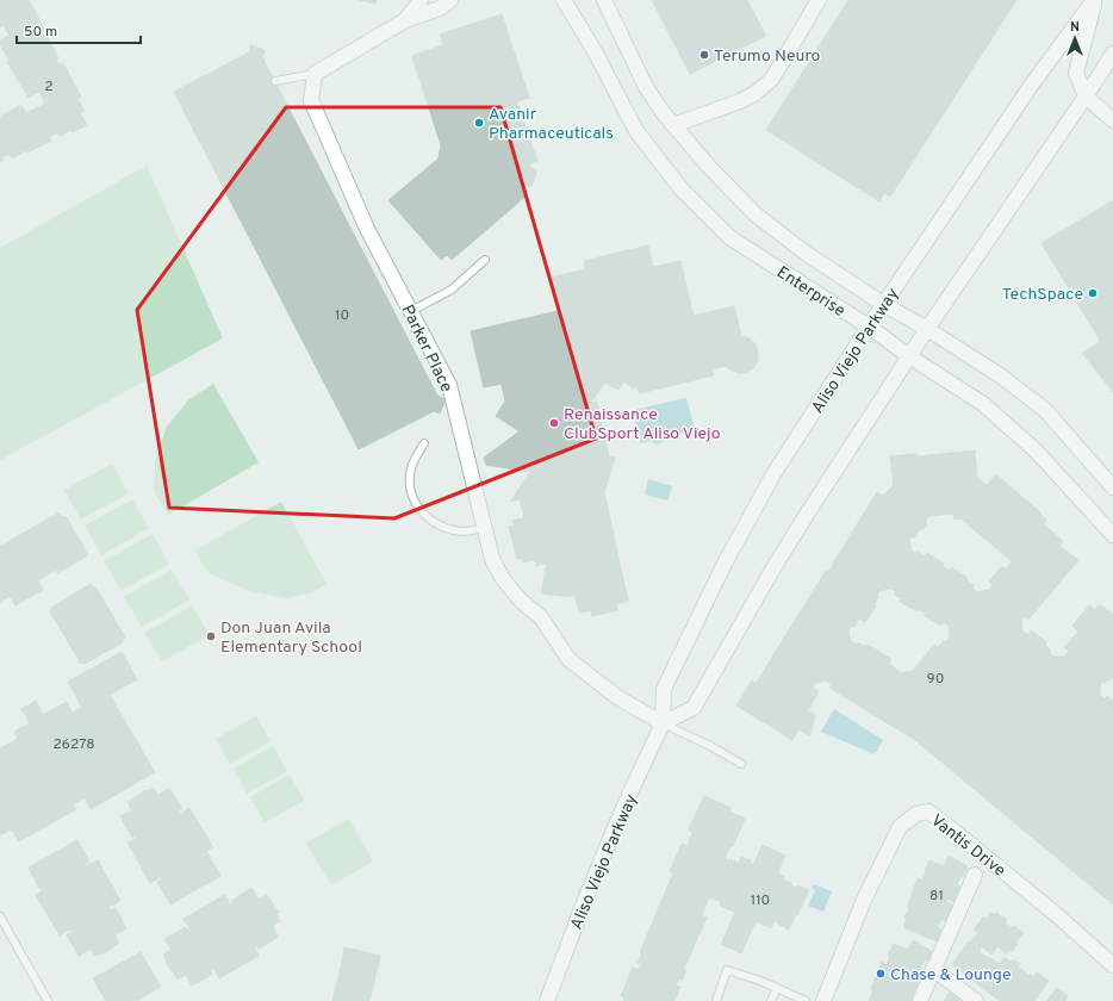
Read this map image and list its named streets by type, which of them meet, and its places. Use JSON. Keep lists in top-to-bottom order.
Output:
{
  "streets": {
    "main road": [
      "Enterprise",
      "Parker Place",
      "Aliso Viejo Parkway",
      "Vantis Drive"
    ]
  },
  "crossings": [
    ["Enterprise", "Aliso Viejo Parkway"],
    ["Parker Place", "Aliso Viejo Parkway"]
  ],
  "places": [
    "Terumo Neuro",
    "Avanir Pharmaceuticals",
    "TechSpace",
    "Renaissance ClubSport Aliso Viejo",
    "Don Juan Avila Elementary School",
    "Chase & Lounge"
  ],
  "house_numbers": [
    "2",
    "10",
    "90",
    "26278",
    "81",
    "110"
  ],
  "scale_bar": "50 m",
  "north": "top"
}
